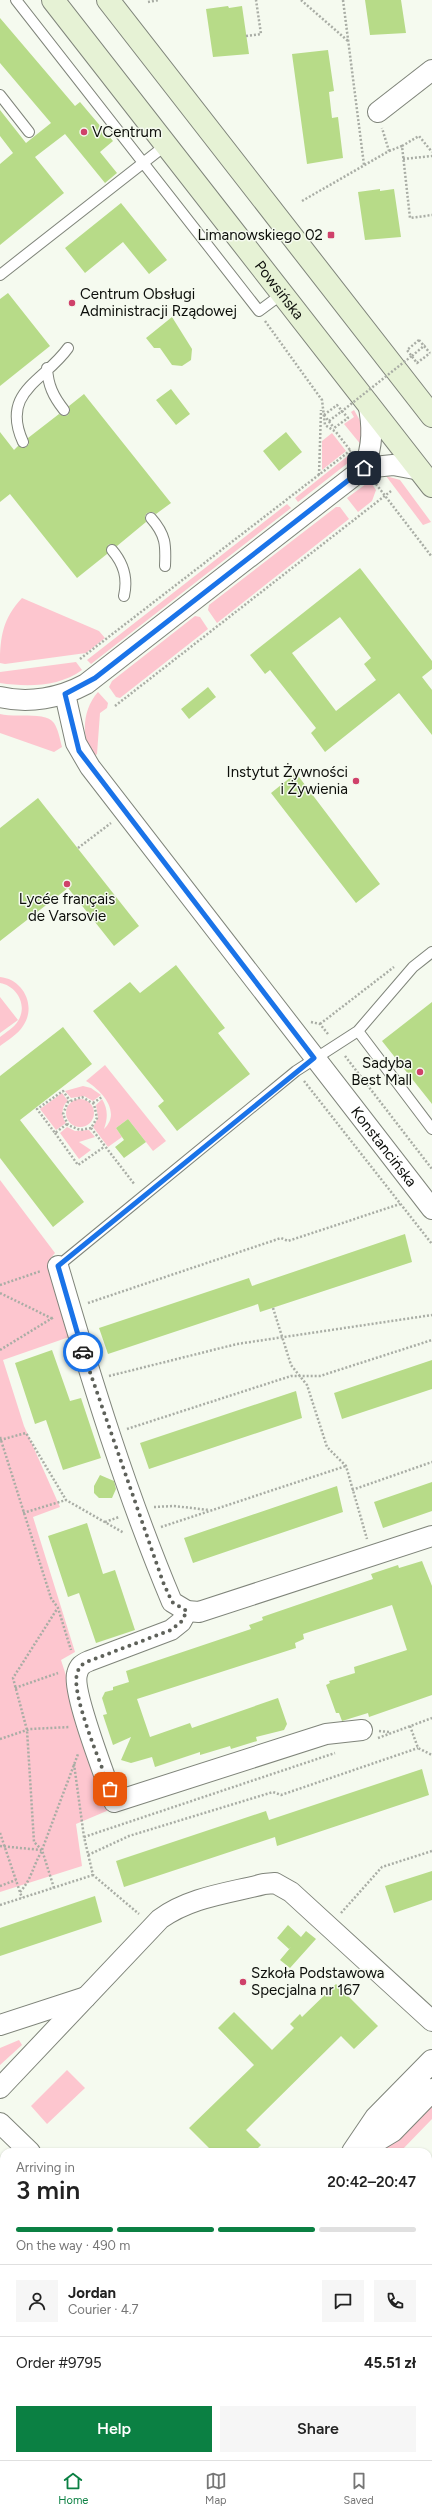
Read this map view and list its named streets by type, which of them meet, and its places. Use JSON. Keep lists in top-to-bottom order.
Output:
{
  "streets": {
    "main road": ["Powsińska"],
    "street": ["Konstancińska"]
  },
  "places": {
    "other": [
      "VCentrum",
      "Centrum Obsługi Administracji Rządowej",
      "Instytut Żywności i Żywienia",
      "Lycée français de Varsovie",
      "Sadyba Best Mall",
      "Szkoła Podstawowa Specjalna nr 167"
    ],
    "transit": ["Limanowskiego 02"]
  },
  "page": {
    "heading": ["3 min", "Arriving in", "20:42–20:47"],
    "panel": [
      "Jordan",
      "Courier · 4.7",
      "Order #9795",
      "45.51 zł"
    ],
    "bar": "On the way · 490 m",
    "buttons": ["Help", "Share"],
    "tabs": ["Home", "Map", "Saved"]
  }
}
